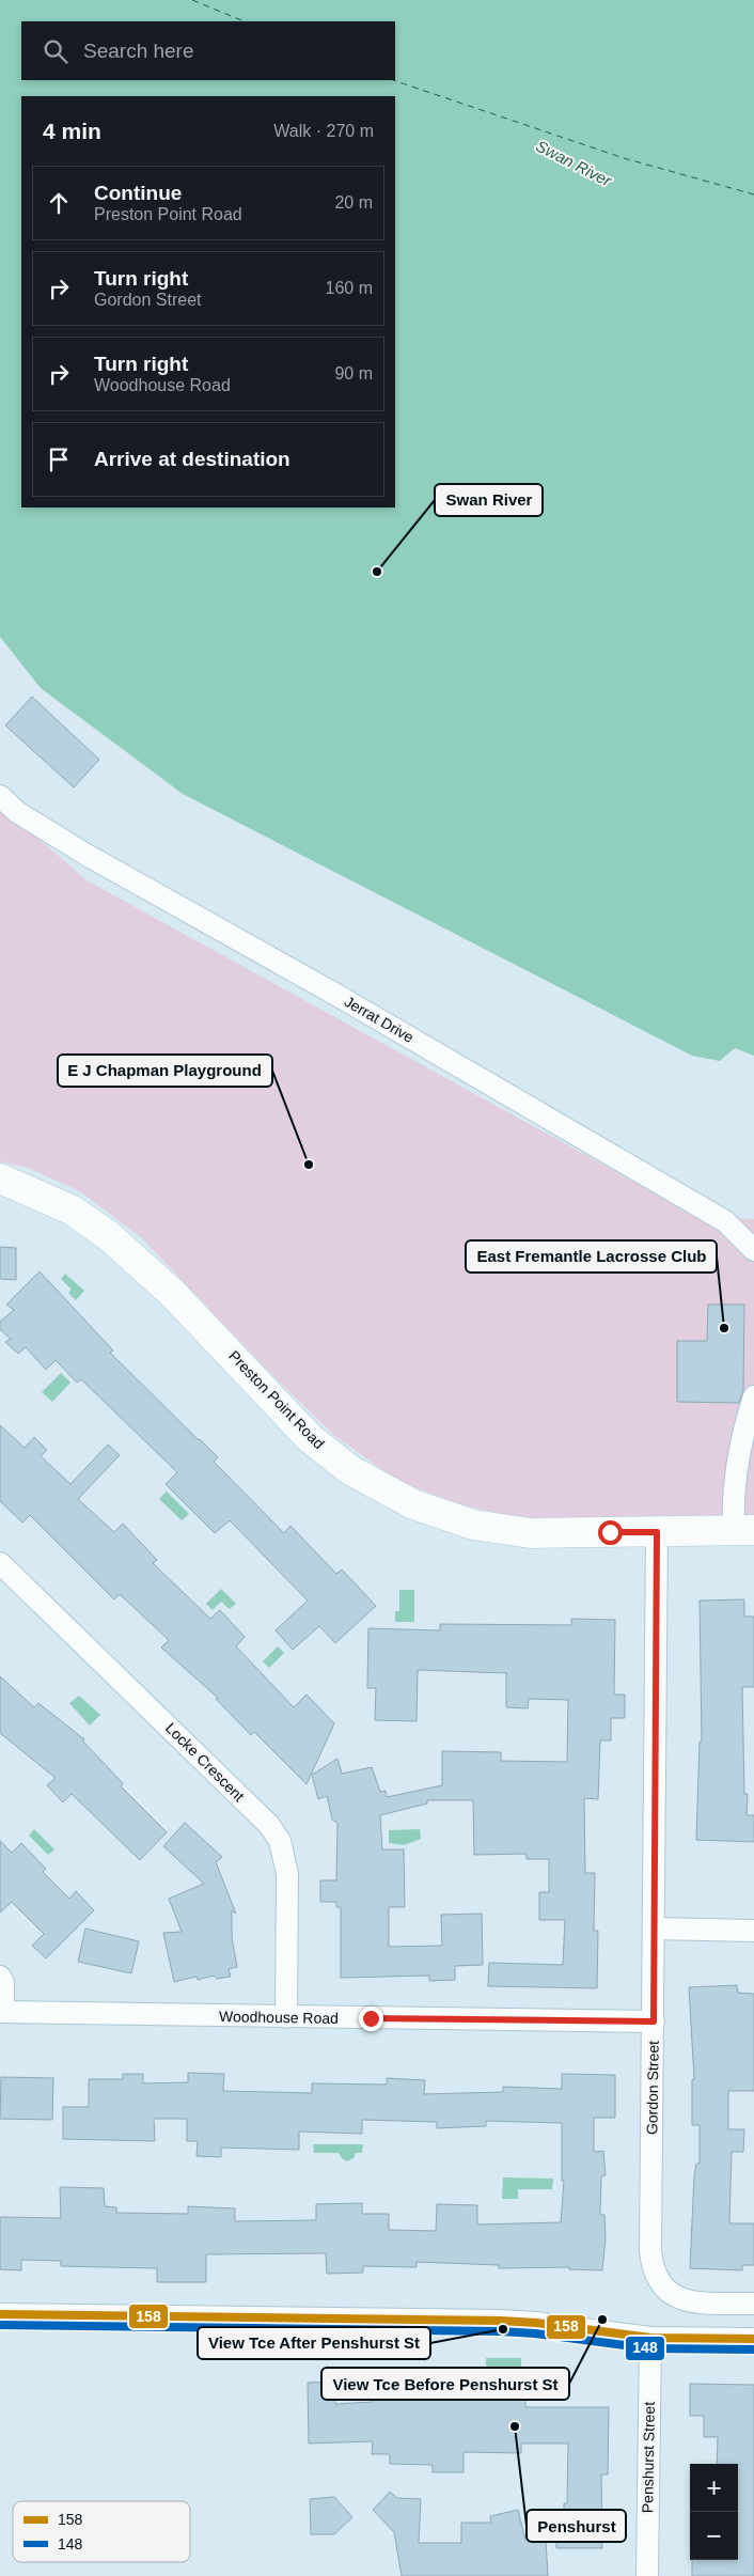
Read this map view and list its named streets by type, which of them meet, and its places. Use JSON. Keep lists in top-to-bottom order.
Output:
{
  "streets": {
    "main road": ["Preston Point Road"],
    "street": [
      "Jerrat Drive",
      "Locke Crescent",
      "Woodhouse Road",
      "Gordon Street",
      "Penshurst Street"
    ]
  },
  "crossings": [
    ["Preston Point Road", "Gordon Street"],
    ["Locke Crescent", "Woodhouse Road"],
    ["Woodhouse Road", "Gordon Street"]
  ],
  "water": ["Swan River"],
  "places": [
    "Swan River",
    "E J Chapman Playground",
    "East Fremantle Lacrosse Club",
    "View Tce Before Penshurst St",
    "View Tce After Penshurst St",
    "Penshurst"
  ],
  "lines": ["transit line 158", "transit line 148"],
  "legend": ["158", "148"],
  "page": {
    "search": "Search here",
    "heading": ["4 min", "Walk · 270 m"],
    "list": [
      ["Continue", "Preston Point Road", "20 m"],
      ["Turn right", "Gordon Street", "160 m"],
      ["Turn right", "Woodhouse Road", "90 m"],
      "Arrive at destination"
    ],
    "map_buttons": ["+", "−"]
  }
}
